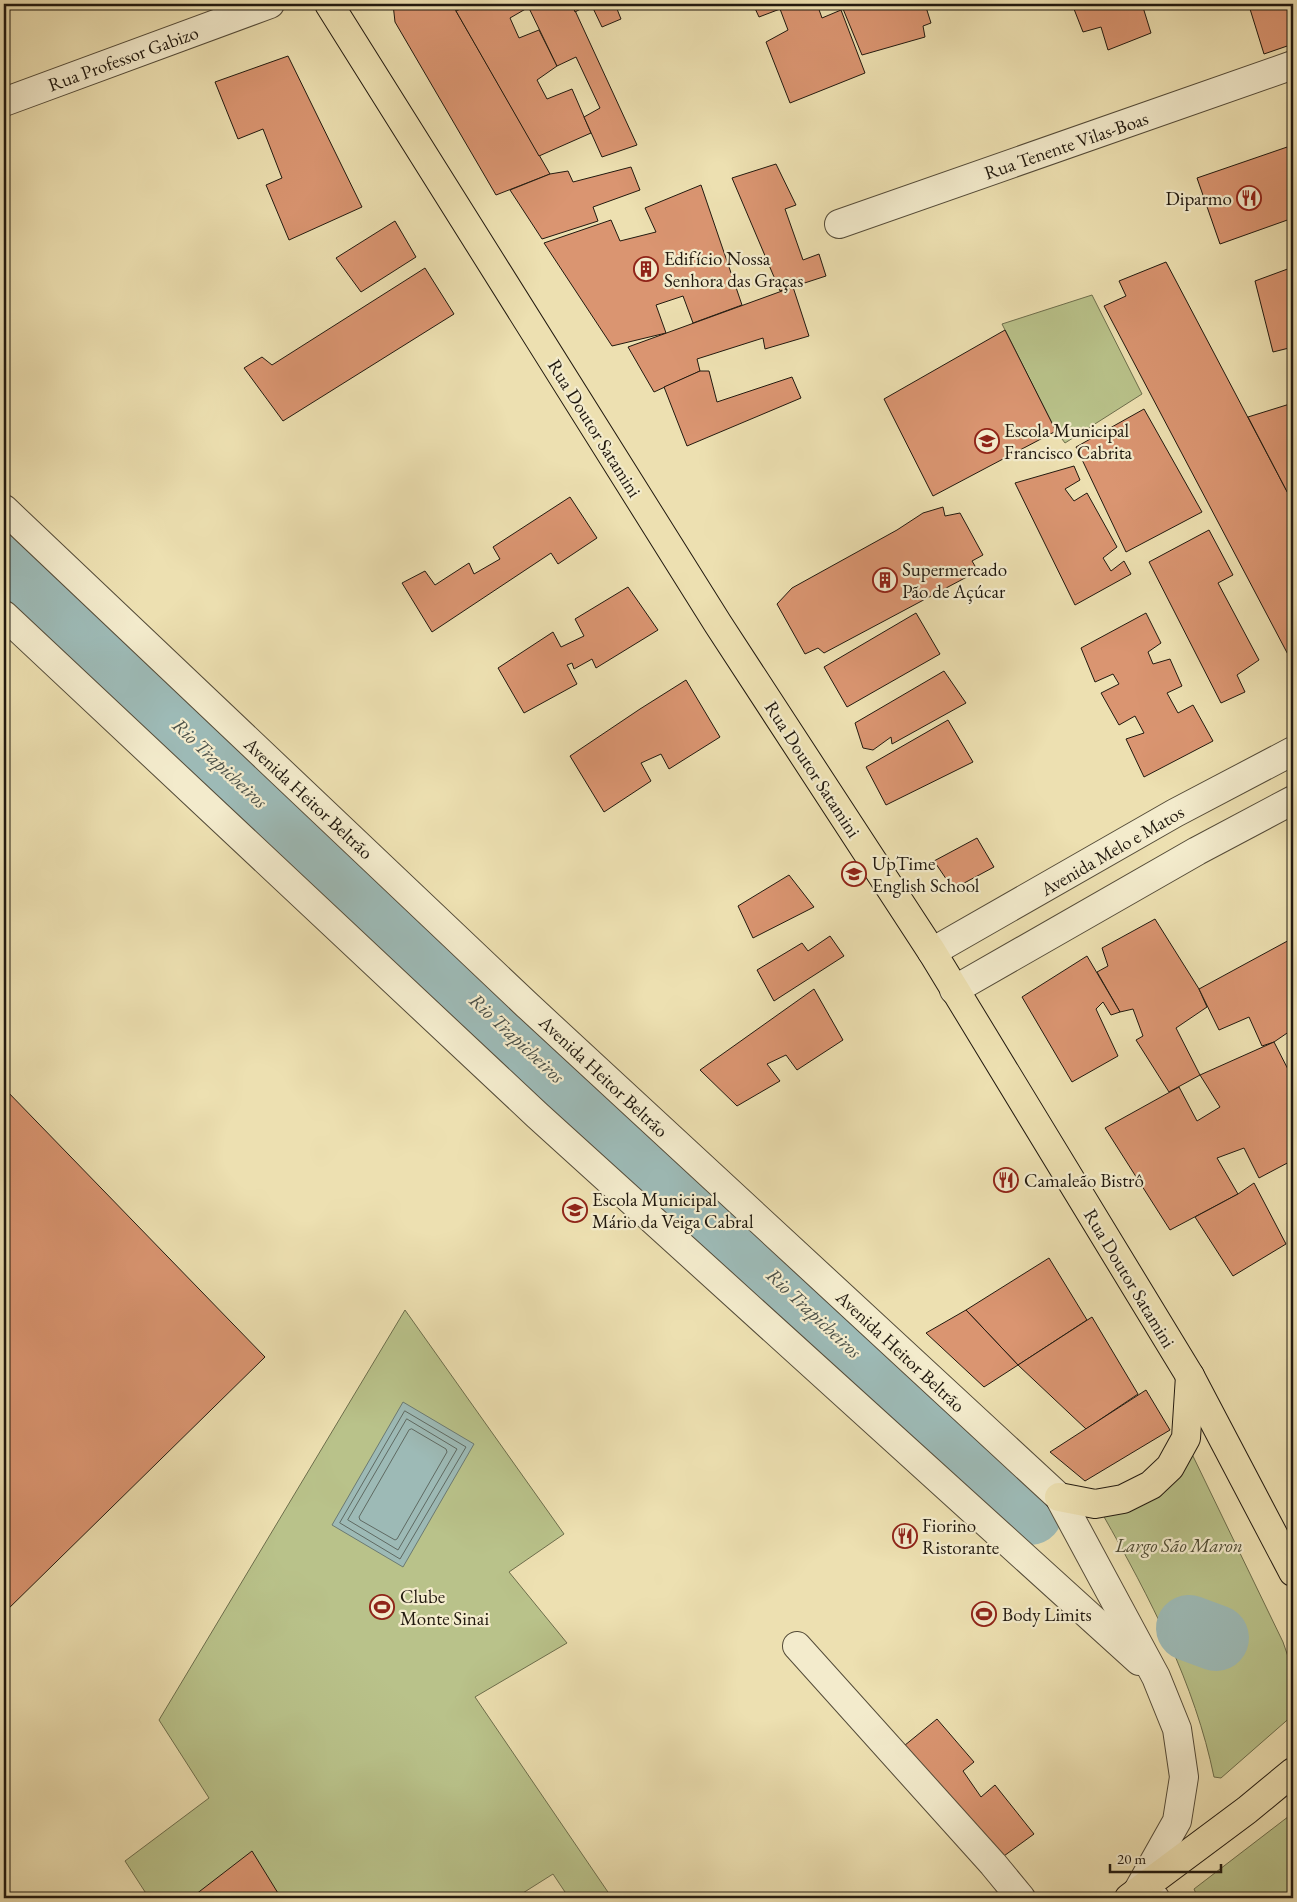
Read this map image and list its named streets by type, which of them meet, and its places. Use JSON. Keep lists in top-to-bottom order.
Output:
{
  "streets": {
    "main road": ["Rua Doutor Satamini"],
    "street": [
      "Rua Professor Gabizo",
      "Rua Tenente Vilas-Boas",
      "Avenida Heitor Beltrão",
      "Avenida Melo e Matos"
    ]
  },
  "crossings": [
    ["Rua Doutor Satamini", "Avenida Melo e Matos"]
  ],
  "water": ["Rio Trapicheiros"],
  "parks": ["Largo São Maron"],
  "places": {
    "restaurant": ["Diparmo", "Camaleão Bistrô", "Fiorino Ristorante"],
    "building": ["Edifício Nossa Senhora das Graças", "Supermercado Pão de Açúcar"],
    "school or university": ["Escola Municipal Francisco Cabrita", "UpTime English School", "Escola Municipal Mário da Veiga Cabral"],
    "sports": ["Clube Monte Sinai", "Body Limits"]
  },
  "scale_bar": "20 m"
}
